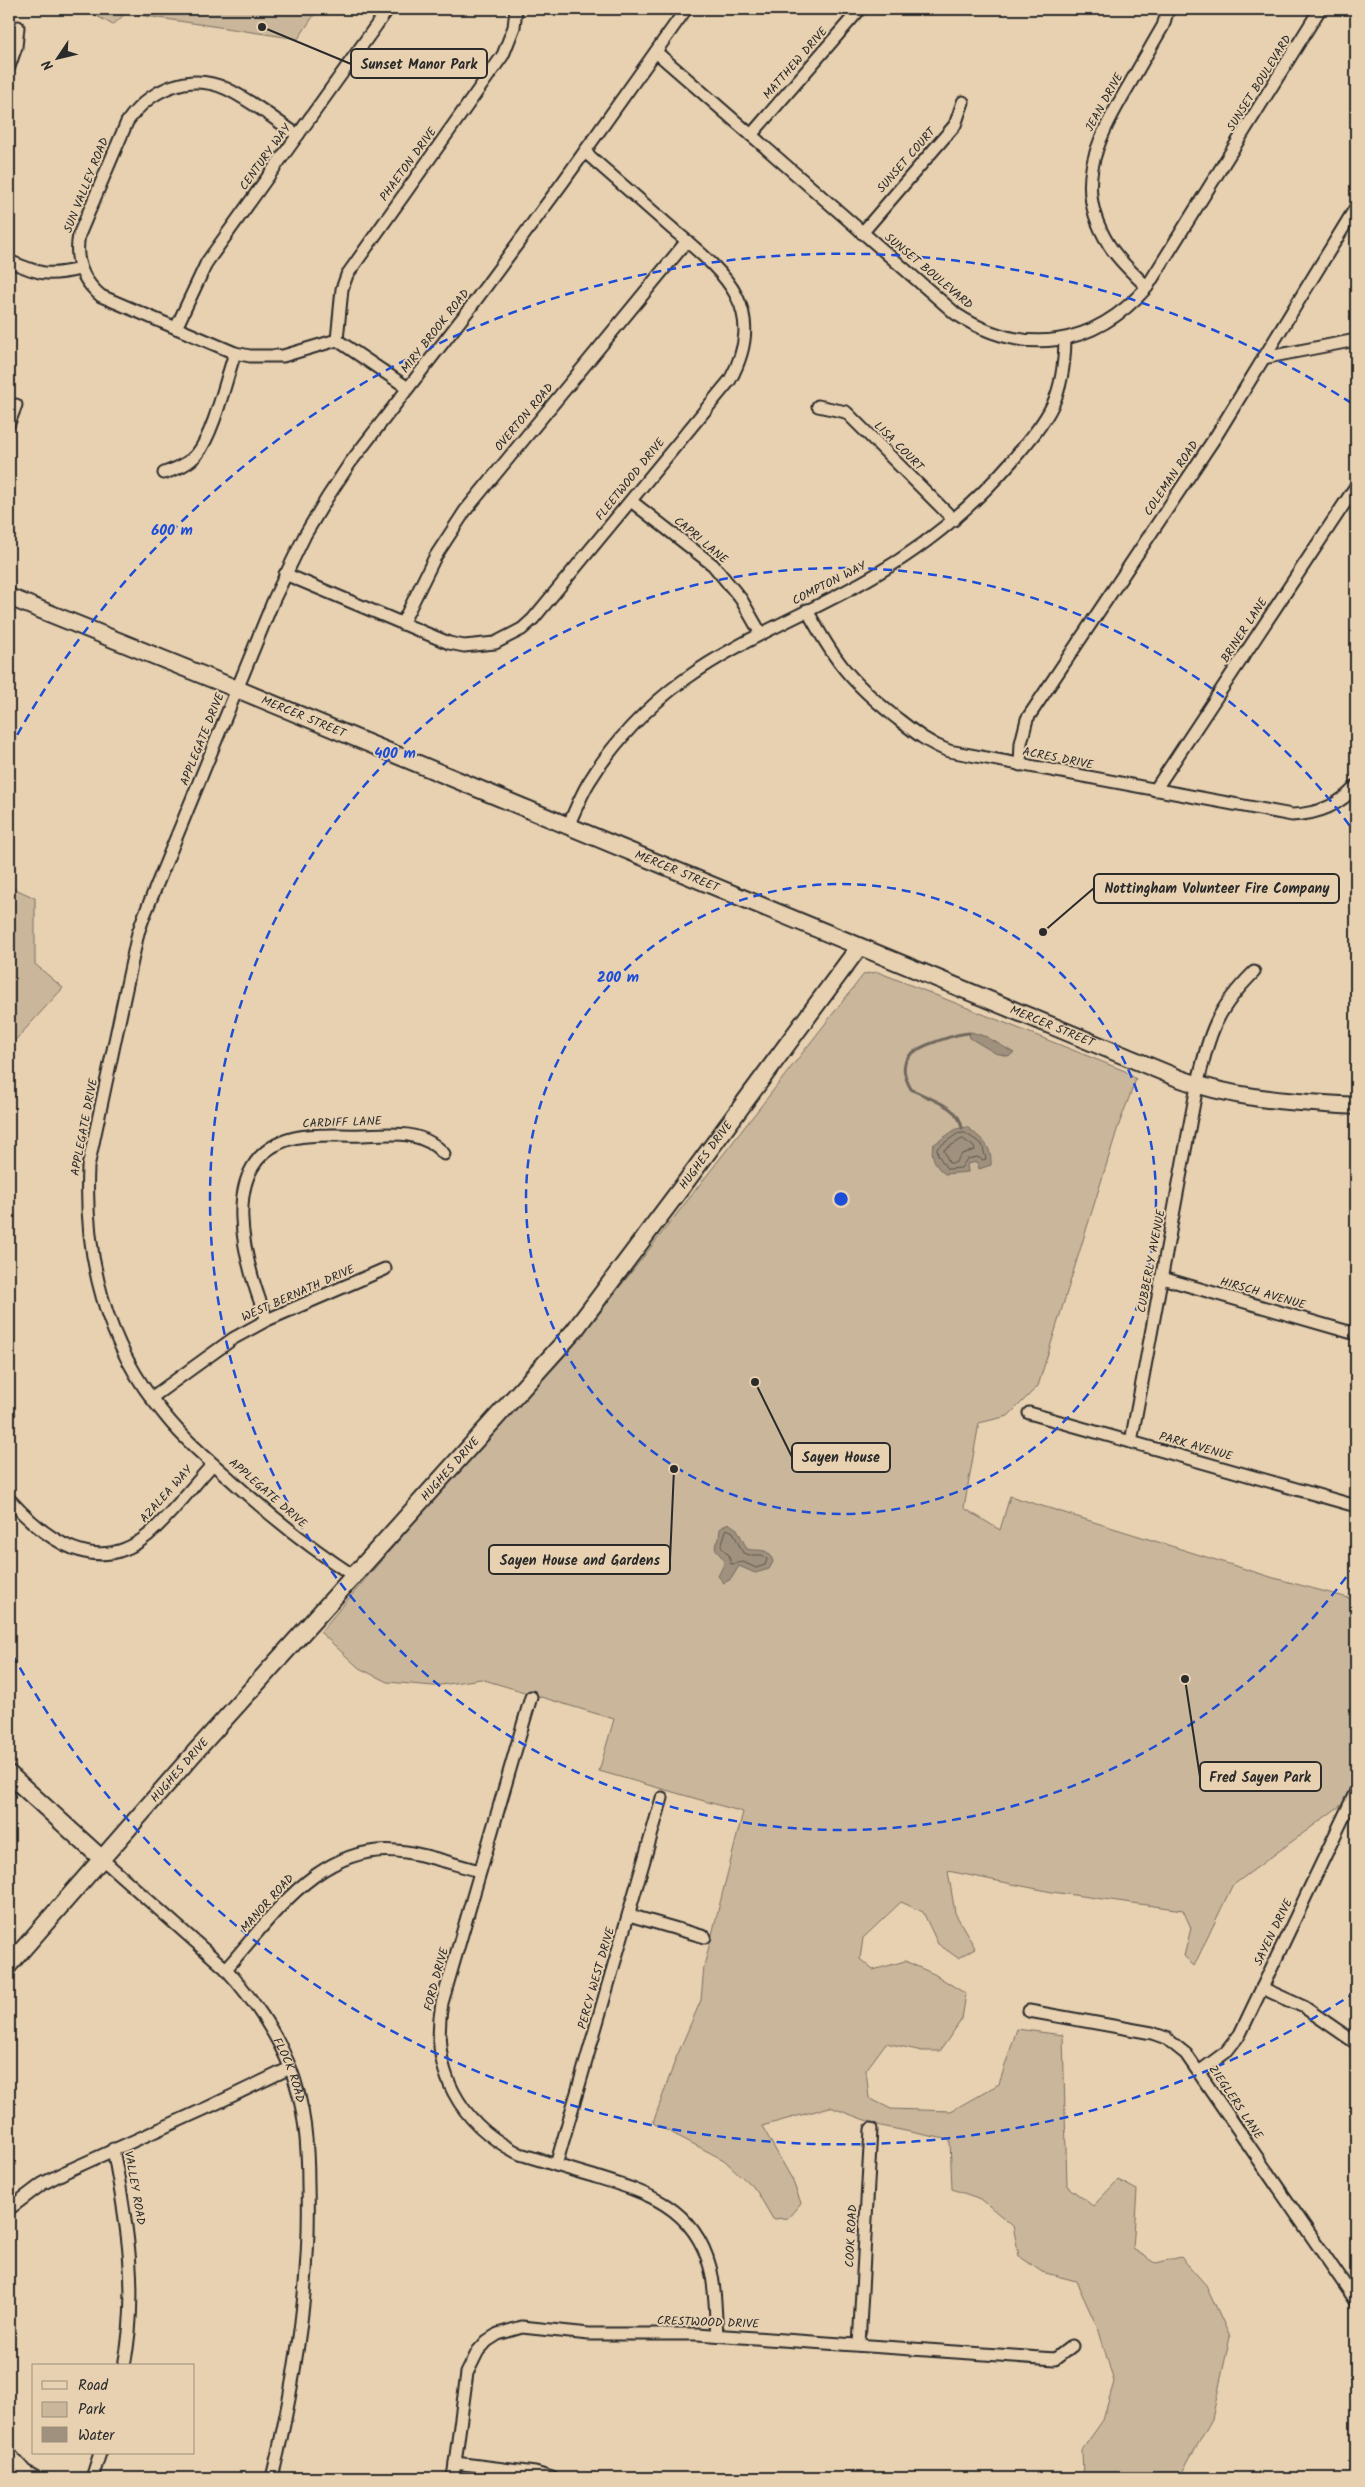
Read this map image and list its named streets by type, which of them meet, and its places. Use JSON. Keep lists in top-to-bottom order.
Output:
{
  "streets": {
    "street": [
      "MATTHEW DRIVE",
      "SUNSET BOULEVARD",
      "JEAN DRIVE",
      "CENTURY WAY",
      "SUNSET COURT",
      "PHAETON DRIVE",
      "SUN VALLEY ROAD",
      "MIRY BROOK ROAD",
      "OVERTON ROAD",
      "LISA COURT",
      "COLEMAN ROAD",
      "FLEETWOOD DRIVE",
      "CAPRI LANE",
      "COMPTON WAY",
      "BRINER LANE",
      "MERCER STREET",
      "APPLEGATE DRIVE",
      "ACRES DRIVE",
      "CARDIFF LANE",
      "HUGHES DRIVE",
      "CUBBERLY AVENUE",
      "WEST BERNATH DRIVE",
      "HIRSCH AVENUE",
      "PARK AVENUE",
      "AZALEA WAY",
      "MANOR ROAD",
      "SAYEN DRIVE",
      "PERCY WEST DRIVE",
      "FORD DRIVE",
      "FLOCK ROAD",
      "ZIEGLERS LANE",
      "VALLEY ROAD",
      "COOK ROAD",
      "CRESTWOOD DRIVE"
    ]
  },
  "crossings": [
    ["MATTHEW DRIVE", "SUNSET BOULEVARD"],
    ["SUNSET BOULEVARD", "JEAN DRIVE"],
    ["SUNSET BOULEVARD", "SUNSET COURT"],
    ["SUNSET BOULEVARD", "MIRY BROOK ROAD"],
    ["SUNSET BOULEVARD", "COMPTON WAY"],
    ["CENTURY WAY", "SUN VALLEY ROAD"],
    ["PHAETON DRIVE", "SUN VALLEY ROAD"],
    ["MIRY BROOK ROAD", "FLEETWOOD DRIVE"],
    ["MIRY BROOK ROAD", "MERCER STREET"],
    ["MIRY BROOK ROAD", "APPLEGATE DRIVE"],
    ["OVERTON ROAD", "FLEETWOOD DRIVE"],
    ["LISA COURT", "COMPTON WAY"],
    ["COLEMAN ROAD", "ACRES DRIVE"],
    ["FLEETWOOD DRIVE", "CAPRI LANE"],
    ["CAPRI LANE", "COMPTON WAY"],
    ["COMPTON WAY", "MERCER STREET"],
    ["COMPTON WAY", "ACRES DRIVE"],
    ["BRINER LANE", "ACRES DRIVE"],
    ["MERCER STREET", "APPLEGATE DRIVE"],
    ["MERCER STREET", "HUGHES DRIVE"],
    ["MERCER STREET", "CUBBERLY AVENUE"],
    ["APPLEGATE DRIVE", "HUGHES DRIVE"],
    ["APPLEGATE DRIVE", "WEST BERNATH DRIVE"],
    ["APPLEGATE DRIVE", "AZALEA WAY"],
    ["CARDIFF LANE", "WEST BERNATH DRIVE"],
    ["HUGHES DRIVE", "FLOCK ROAD"],
    ["CUBBERLY AVENUE", "HIRSCH AVENUE"],
    ["CUBBERLY AVENUE", "PARK AVENUE"],
    ["MANOR ROAD", "FORD DRIVE"],
    ["MANOR ROAD", "FLOCK ROAD"],
    ["SAYEN DRIVE", "ZIEGLERS LANE"],
    ["PERCY WEST DRIVE", "FORD DRIVE"],
    ["FORD DRIVE", "CRESTWOOD DRIVE"],
    ["FLOCK ROAD", "VALLEY ROAD"],
    ["COOK ROAD", "CRESTWOOD DRIVE"]
  ],
  "places": [
    "Sunset Manor Park",
    "Nottingham Volunteer Fire Company",
    "Sayen House",
    "Sayen House and Gardens",
    "Fred Sayen Park"
  ],
  "legend": ["Road", "Park", "Water"],
  "north": "bottom left",
  "rings": ["600 m", "400 m", "200 m"]
}
